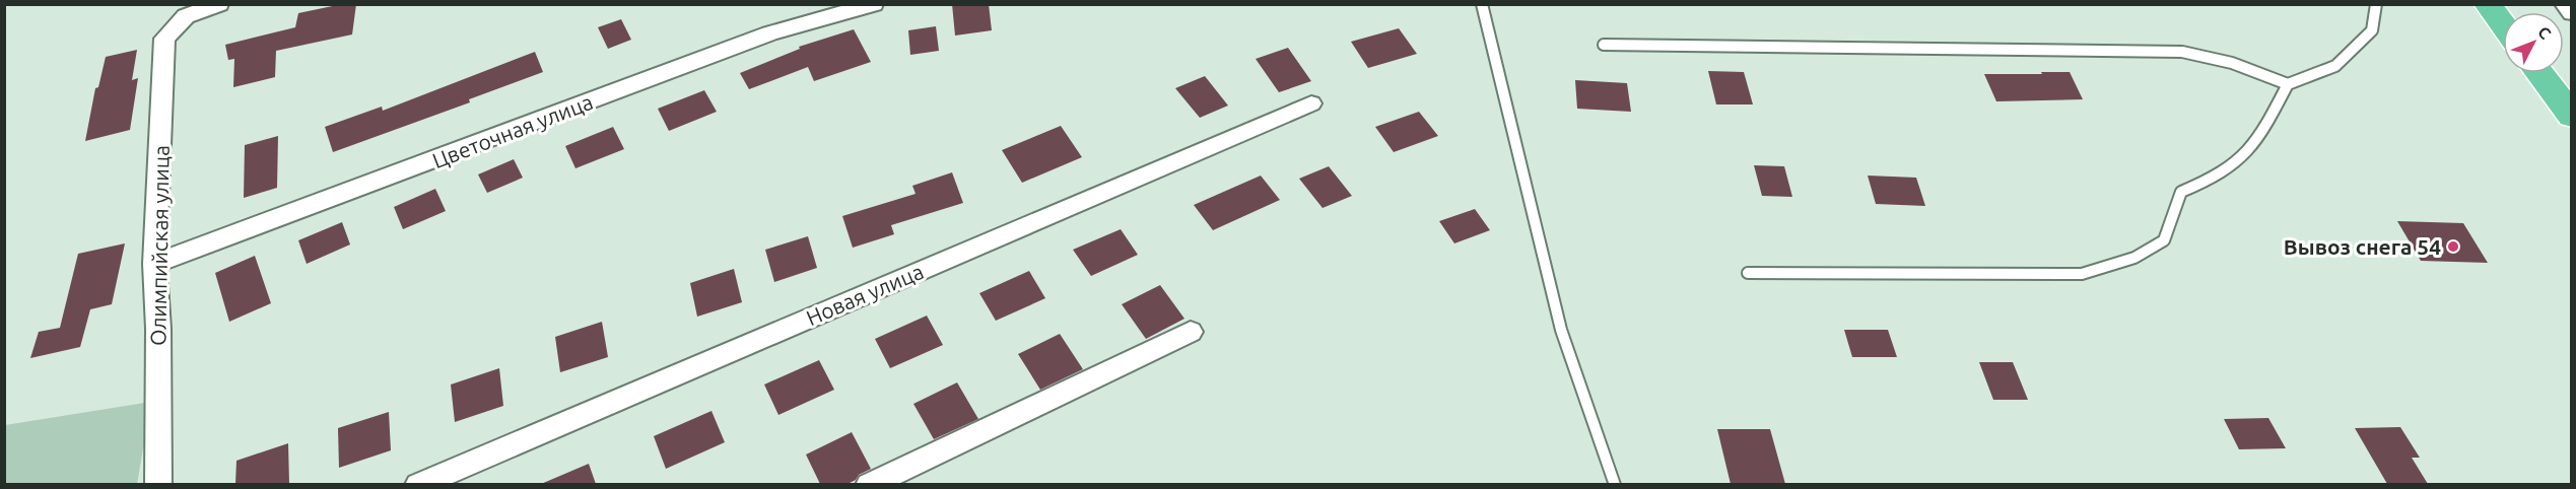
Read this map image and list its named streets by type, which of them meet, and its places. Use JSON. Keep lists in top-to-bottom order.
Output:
{
  "streets": {
    "street": ["Цветочная улица", "Олимпийская улица", "Новая улица"]
  },
  "crossings": [
    ["Цветочная улица", "Олимпийская улица"]
  ],
  "places": ["Вывоз снега 54"],
  "north": "top right"
}
